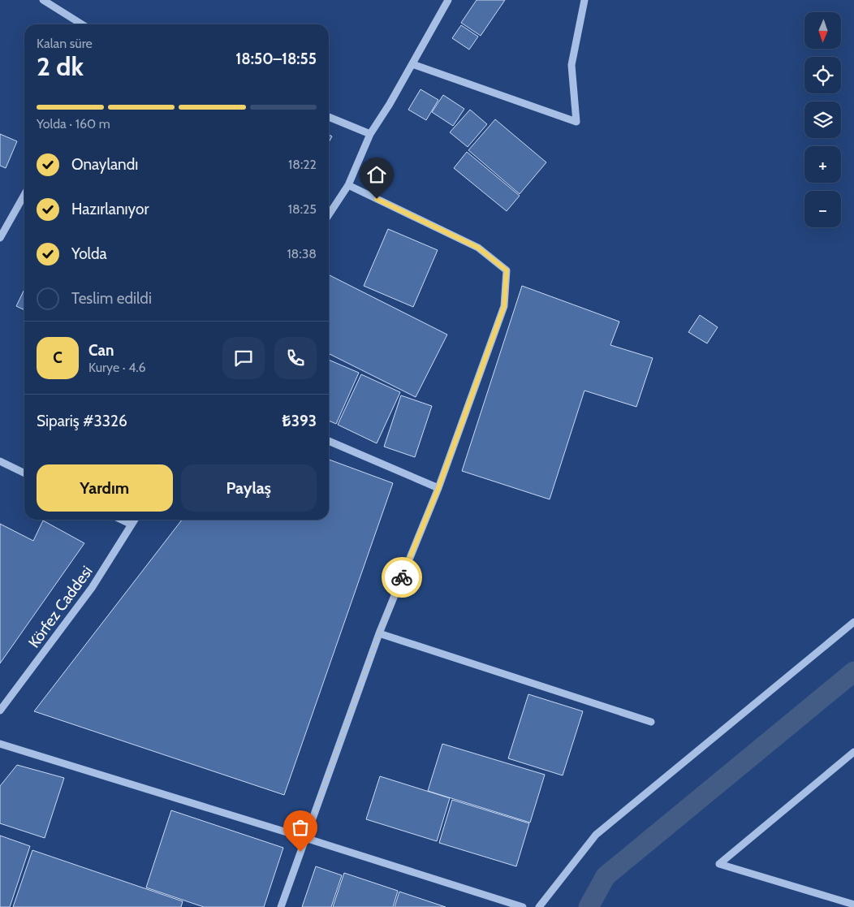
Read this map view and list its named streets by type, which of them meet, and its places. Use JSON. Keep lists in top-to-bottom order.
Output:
{
  "streets": {
    "street": ["Körfez Caddesi"]
  },
  "north": "bottom",
  "page": {
    "map_buttons": ["+", "−"],
    "heading": ["2 dk", "Kalan süre", "18:50–18:55"],
    "panel": [
      "Can",
      "Kurye · 4.6",
      "Sipariş #3326",
      "₺393"
    ],
    "bar": "Yolda · 160 m",
    "list": [
      ["Onaylandı", "18:22"],
      ["Hazırlanıyor", "18:25"],
      ["Yolda", "18:38"],
      "Teslim edildi"
    ],
    "round": "C",
    "buttons": ["Yardım", "Paylaş"]
  }
}
